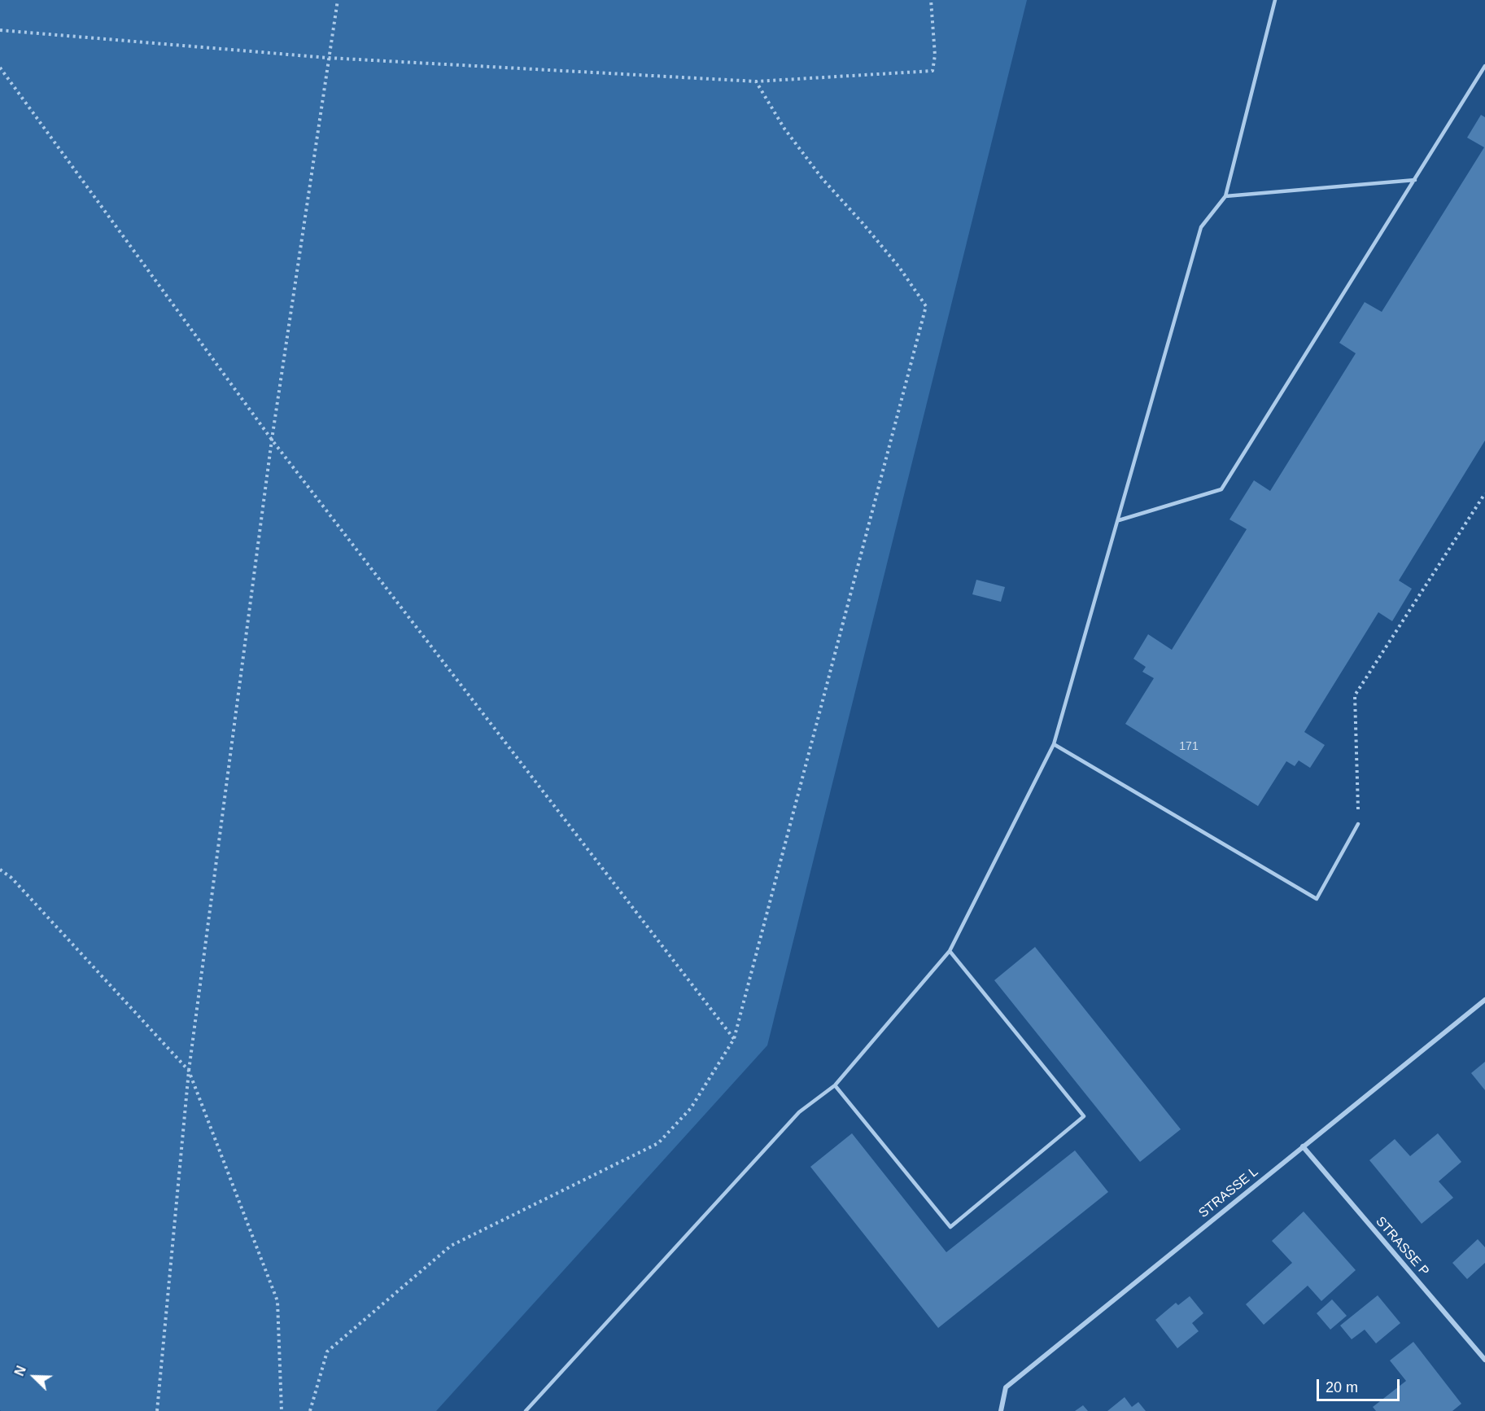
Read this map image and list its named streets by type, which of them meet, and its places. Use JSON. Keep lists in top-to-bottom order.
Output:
{
  "streets": {
    "street": ["STRASSE L", "STRASSE P"]
  },
  "crossings": [
    ["STRASSE L", "STRASSE P"]
  ],
  "house_numbers": ["171"],
  "scale_bar": "20 m",
  "north": "top left"
}
